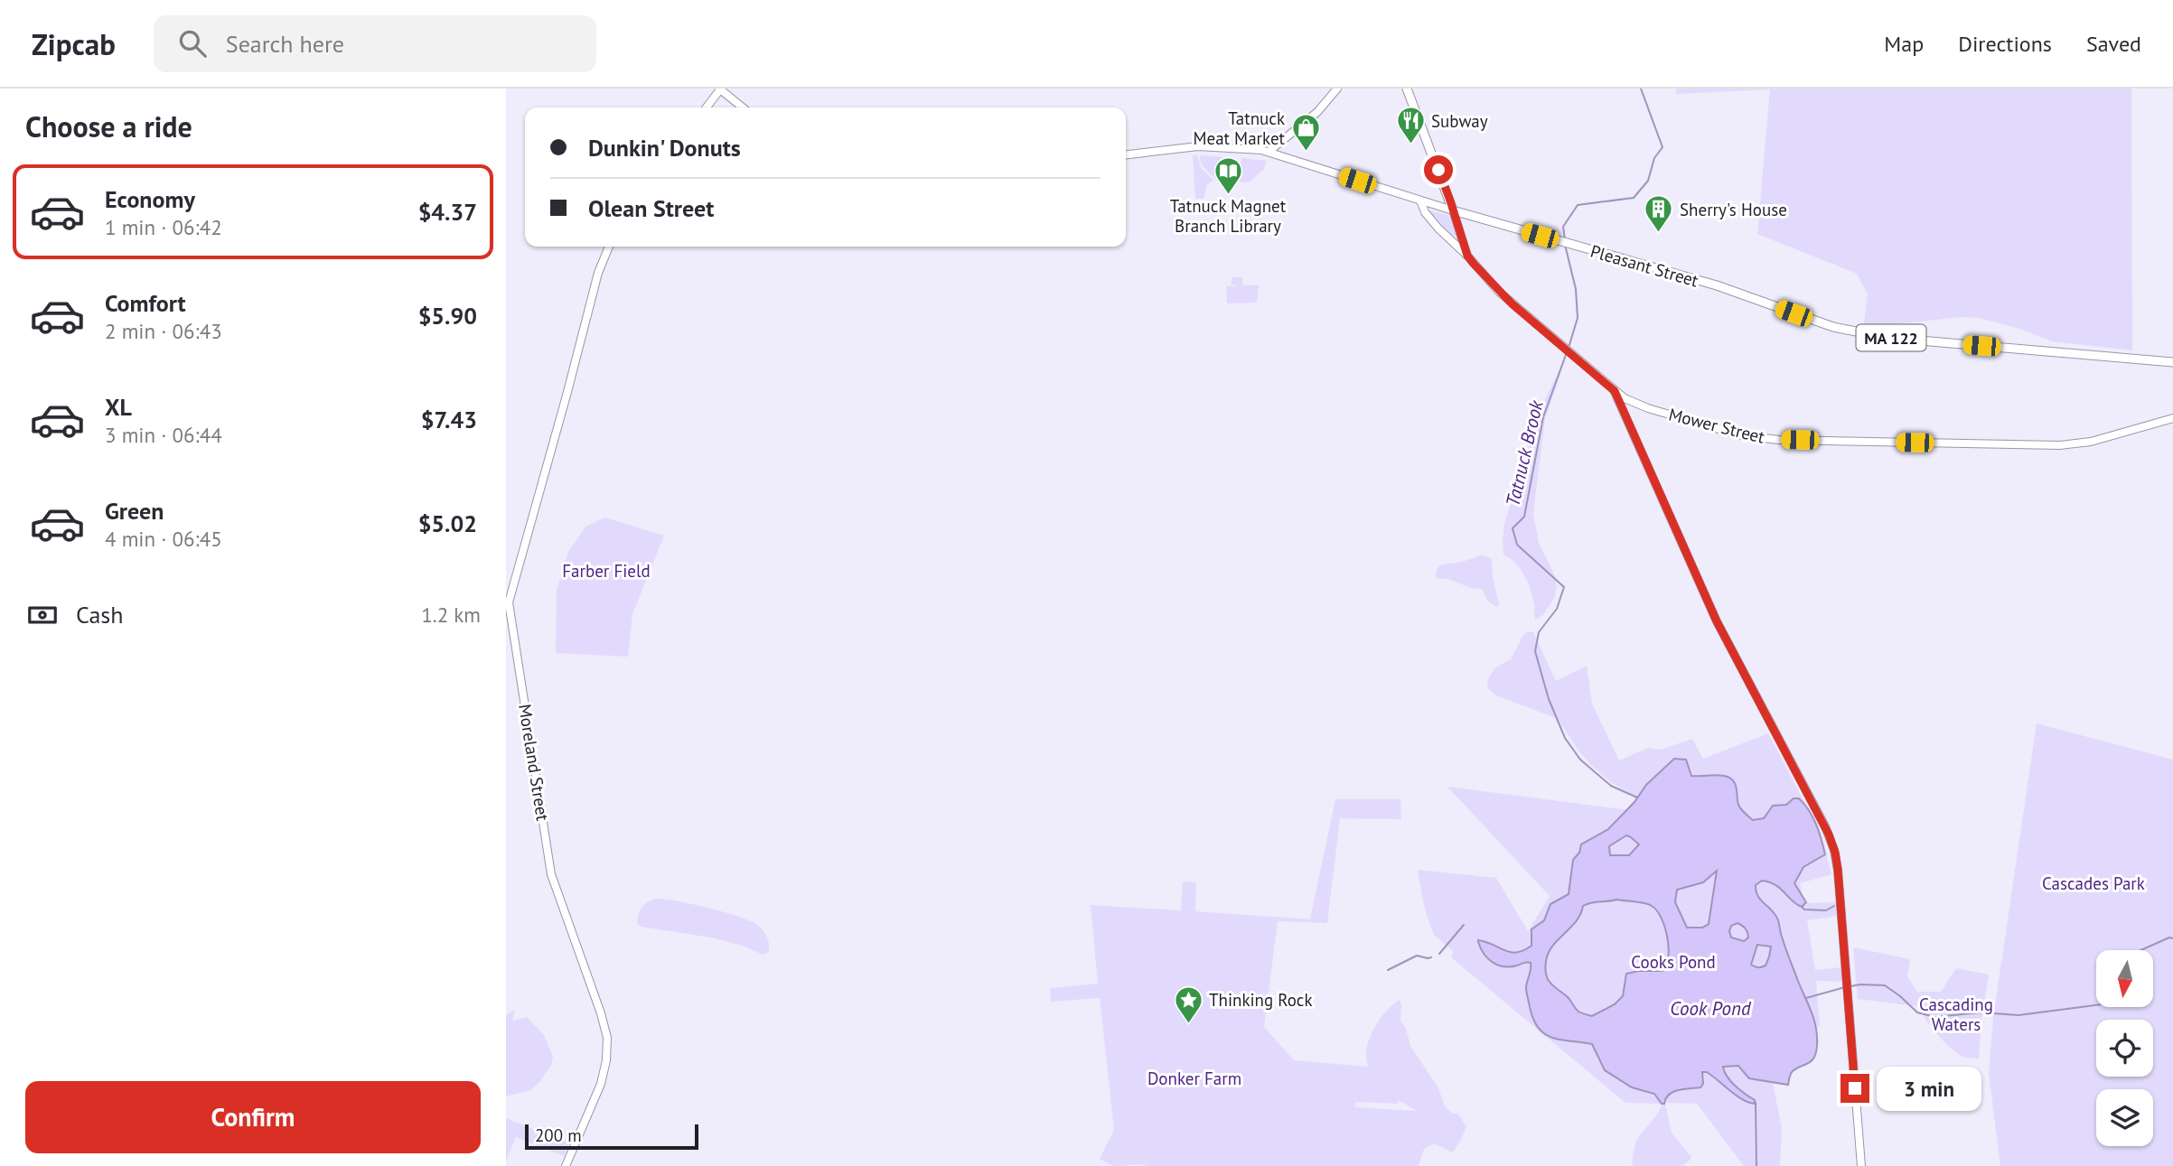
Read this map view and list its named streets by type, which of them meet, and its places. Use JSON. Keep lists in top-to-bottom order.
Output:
{
  "streets": {
    "main road": ["Pleasant Street", "MA 122"],
    "street": ["Mower Street", "Moreland Street"]
  },
  "crossings": [
    ["Pleasant Street", "Mower Street"]
  ],
  "water": ["Tatnuck Brook", "Cook Pond"],
  "parks": [
    "Farber Field",
    "Cascades Park",
    "Cooks Pond",
    "Cascading Waters",
    "Donker Farm"
  ],
  "places": {
    "restaurant": ["Subway"],
    "shop": ["Tatnuck Meat Market"],
    "library": ["Tatnuck Magnet Branch Library"],
    "building": ["Sherry's House"],
    "place": ["Thinking Rock"]
  },
  "scale_bar": "200 m",
  "north": "bottom",
  "page": {
    "header": "Zipcab",
    "search": "Search here",
    "nav": ["Map", "Directions", "Saved"],
    "heading": "Choose a ride",
    "banner": ["Dunkin' Donuts", "Olean Street"],
    "list": [
      {
        "name": "Economy",
        "note": "1 min · 06:42",
        "value": "$4.37"
      },
      {
        "name": "Comfort",
        "note": "2 min · 06:43",
        "value": "$5.90"
      },
      {
        "name": "XL",
        "note": "3 min · 06:44",
        "value": "$7.43"
      },
      {
        "name": "Green",
        "note": "4 min · 06:45",
        "value": "$5.02"
      }
    ],
    "pay": ["Cash", "1.2 km"],
    "bubble": "3 min",
    "buttons": "Confirm",
    "scale": "200 m"
  }
}
